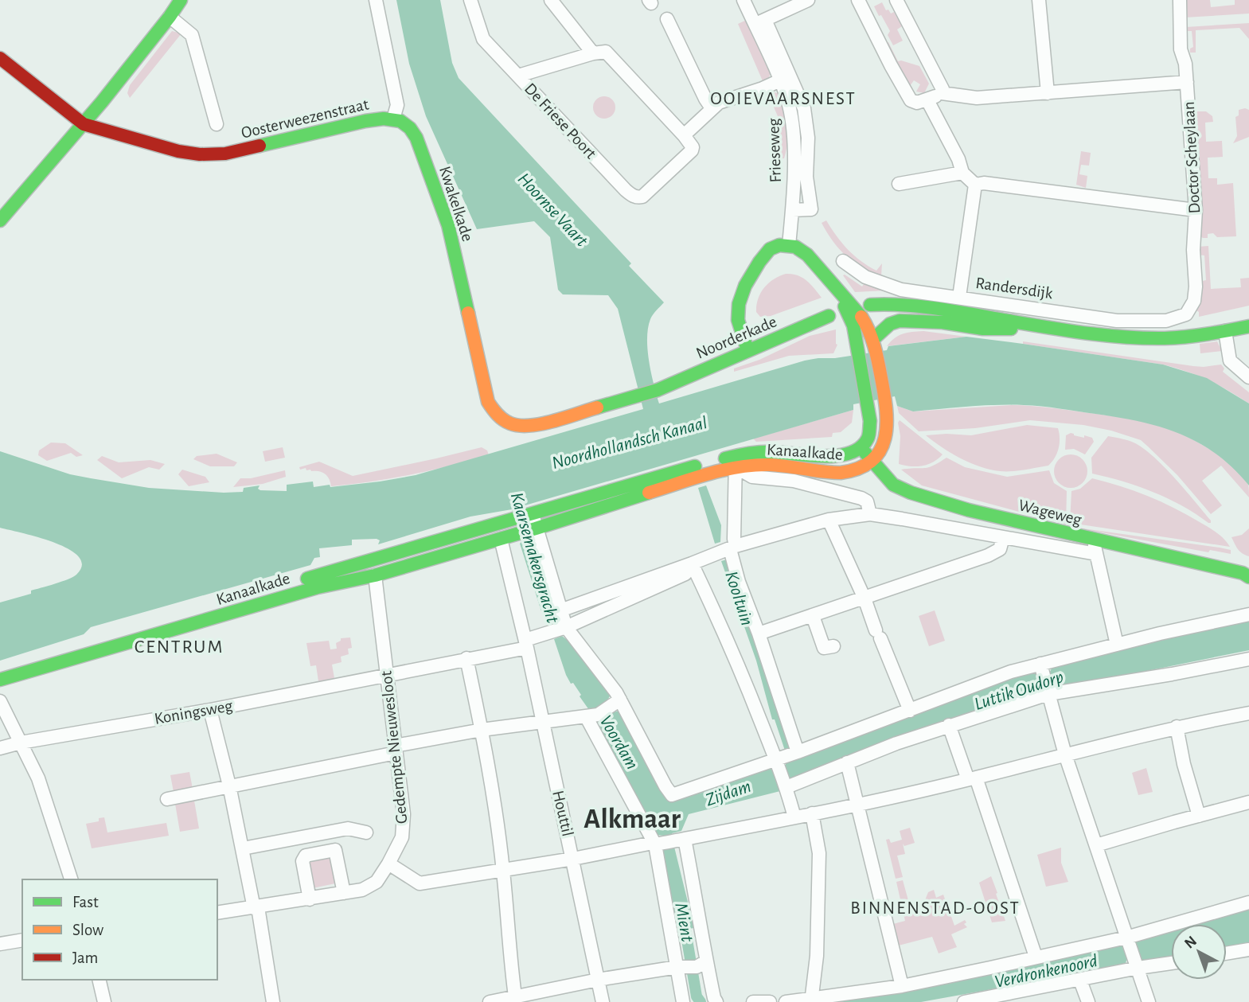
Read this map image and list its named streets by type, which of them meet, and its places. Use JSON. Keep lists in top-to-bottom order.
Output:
{
  "streets": {
    "street": [
      "Oosterweezenstraat",
      "De Friese Poort",
      "Frieseweg",
      "Doctor Scheylaan",
      "Kwakelkade",
      "Randersdijk",
      "Noorderkade",
      "Kanaalkade",
      "Wageweg",
      "Koningsweg",
      "Gedempte Nieuwesloot",
      "Houttil"
    ]
  },
  "crossings": [
    ["Oosterweezenstraat", "Kwakelkade"],
    ["Doctor Scheylaan", "Randersdijk"],
    ["Kwakelkade", "Noorderkade"],
    ["Kanaalkade", "Wageweg"],
    ["Kanaalkade", "Gedempte Nieuwesloot"],
    ["Kanaalkade", "Houttil"],
    ["Wageweg", "Koningsweg"],
    ["Koningsweg", "Gedempte Nieuwesloot"],
    ["Koningsweg", "Houttil"]
  ],
  "districts": [
    "OOIEVAARSNEST",
    "CENTRUM",
    "Alkmaar",
    "BINNENSTAD-OOST"
  ],
  "water": [
    "Hoornse Vaart",
    "Noordhollandsch Kanaal",
    "Kaarsemakersgracht",
    "Kooltuin",
    "Luttik Oudorp",
    "Voordam",
    "Zijdam",
    "Mient",
    "Verdronkenoord"
  ],
  "legend": ["Fast", "Slow", "Jam"],
  "north": "top left"
}
